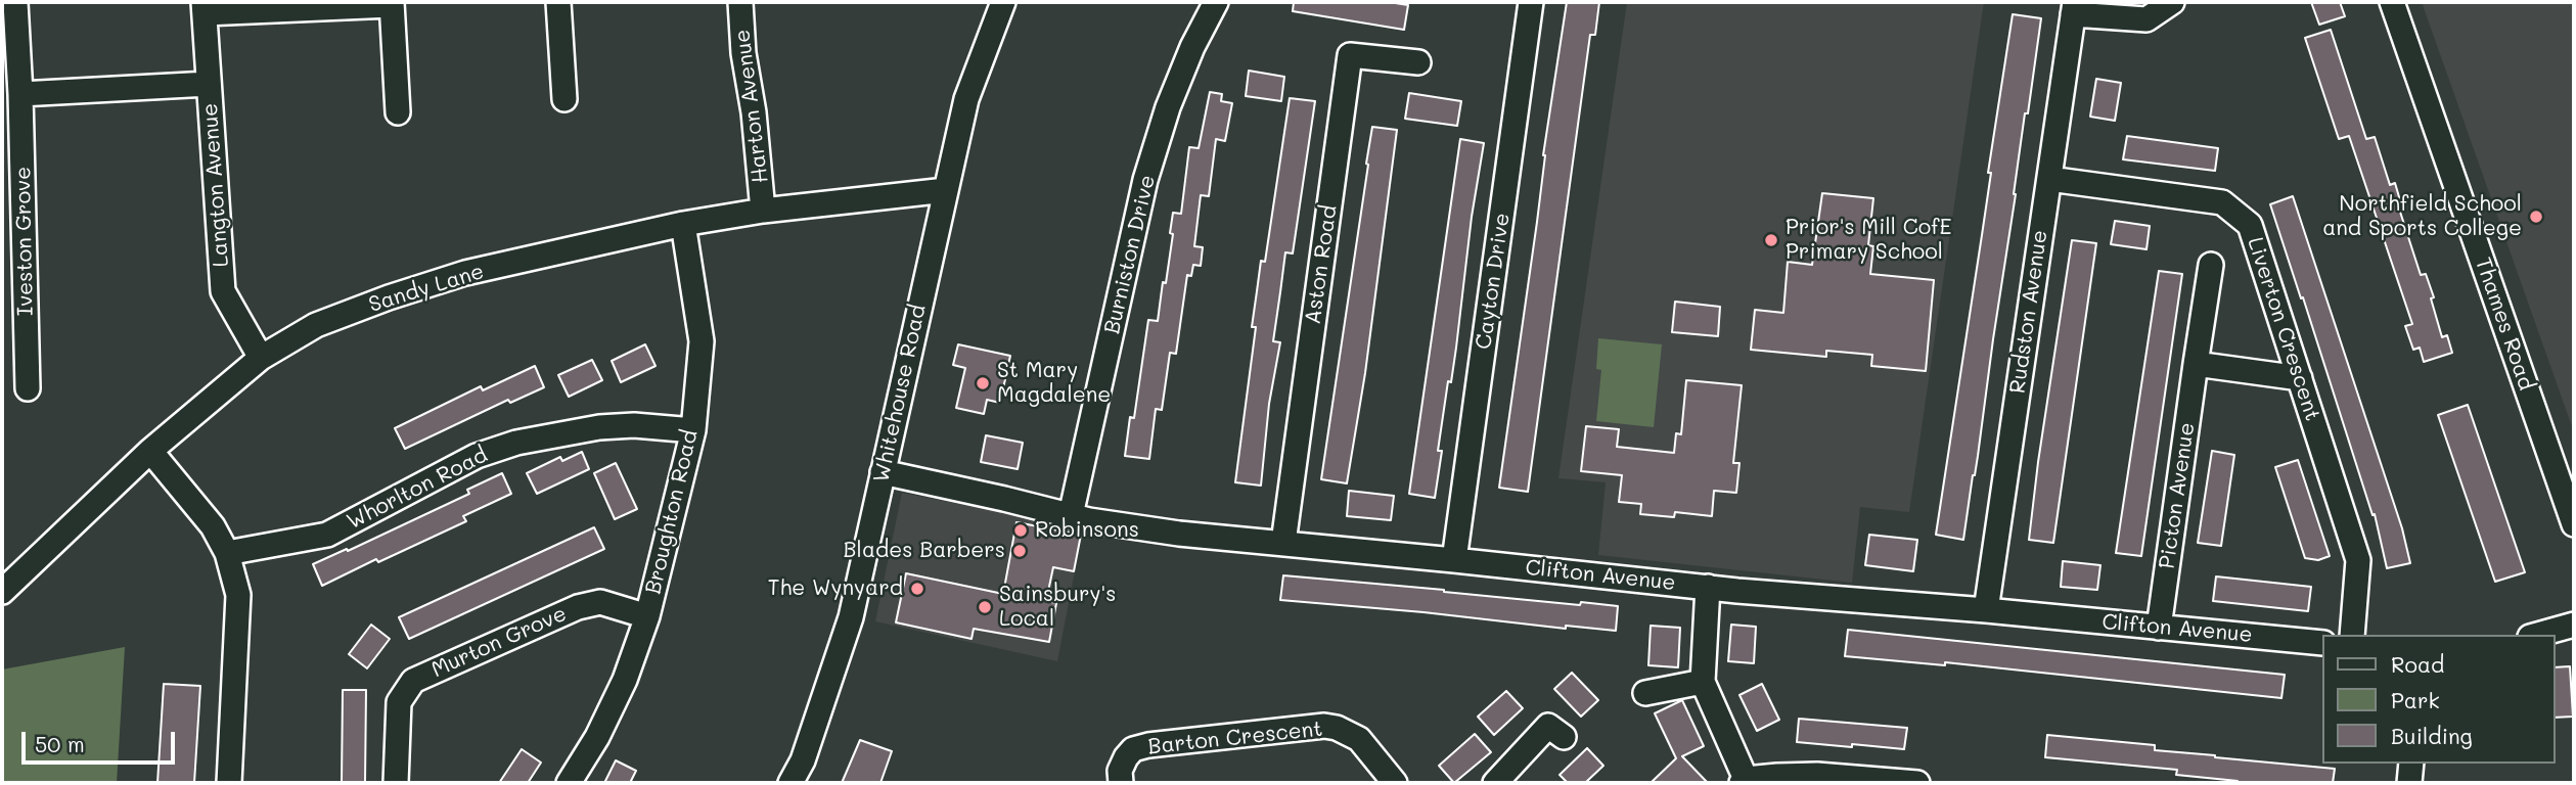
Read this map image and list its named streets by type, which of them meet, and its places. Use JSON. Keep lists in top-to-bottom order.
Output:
{
  "streets": {
    "street": [
      "Harton Avenue",
      "Langton Avenue",
      "Iveston Grove",
      "Burniston Drive",
      "Aston Road",
      "Cayton Drive",
      "Sandy Lane",
      "Rudston Avenue",
      "Thames Road",
      "Liverton Crescent",
      "Whitehouse Road",
      "Whorlton Road",
      "Picton Avenue",
      "Broughton Road",
      "Clifton Avenue",
      "Murton Grove",
      "Barton Crescent"
    ]
  },
  "crossings": [
    ["Harton Avenue", "Sandy Lane"],
    ["Langton Avenue", "Sandy Lane"],
    ["Burniston Drive", "Clifton Avenue"],
    ["Aston Road", "Clifton Avenue"],
    ["Cayton Drive", "Clifton Avenue"],
    ["Sandy Lane", "Whitehouse Road"],
    ["Sandy Lane", "Broughton Road"],
    ["Rudston Avenue", "Liverton Crescent"],
    ["Rudston Avenue", "Clifton Avenue"],
    ["Whitehouse Road", "Clifton Avenue"],
    ["Whorlton Road", "Broughton Road"],
    ["Picton Avenue", "Clifton Avenue"],
    ["Broughton Road", "Murton Grove"]
  ],
  "places": [
    "Northfield School and Sports College",
    "Prior's Mill CofE Primary School",
    "St Mary Magdalene",
    "Robinsons",
    "Blades Barbers",
    "The Wynyard",
    "Sainsbury's Local"
  ],
  "legend": ["Road", "Park", "Building"],
  "scale_bar": "50 m"
}
